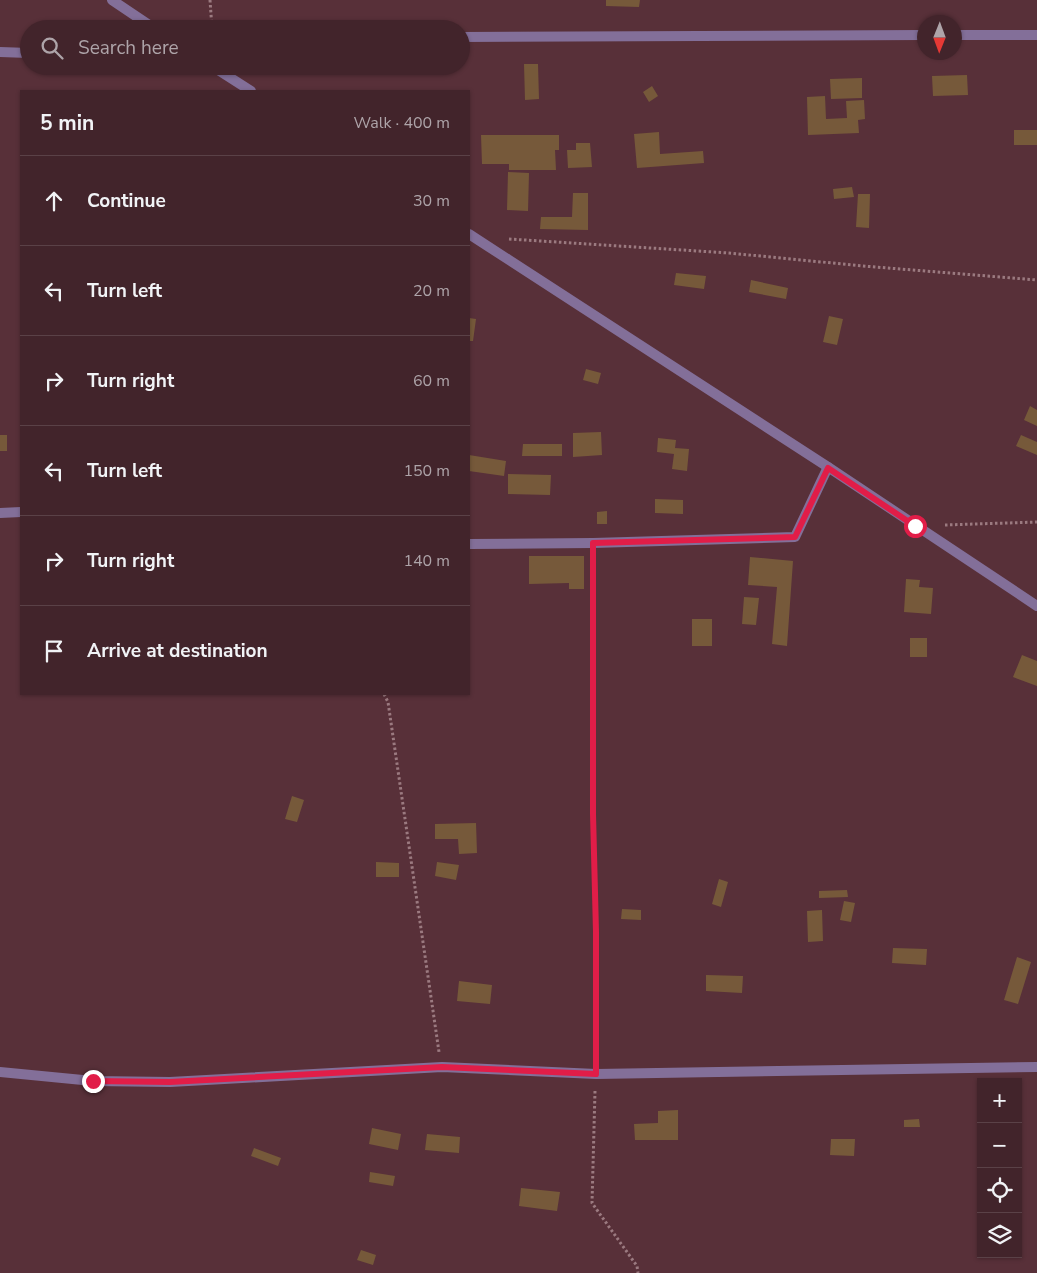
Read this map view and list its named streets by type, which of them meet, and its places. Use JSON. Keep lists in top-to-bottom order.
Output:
{
  "north": "bottom",
  "page": {
    "search": "Search here",
    "heading": ["5 min", "Walk · 400 m"],
    "list": [
      ["Continue", "30 m"],
      ["Turn left", "20 m"],
      ["Turn right", "60 m"],
      ["Turn left", "150 m"],
      ["Turn right", "140 m"],
      "Arrive at destination"
    ],
    "map_buttons": ["+", "−"]
  }
}
